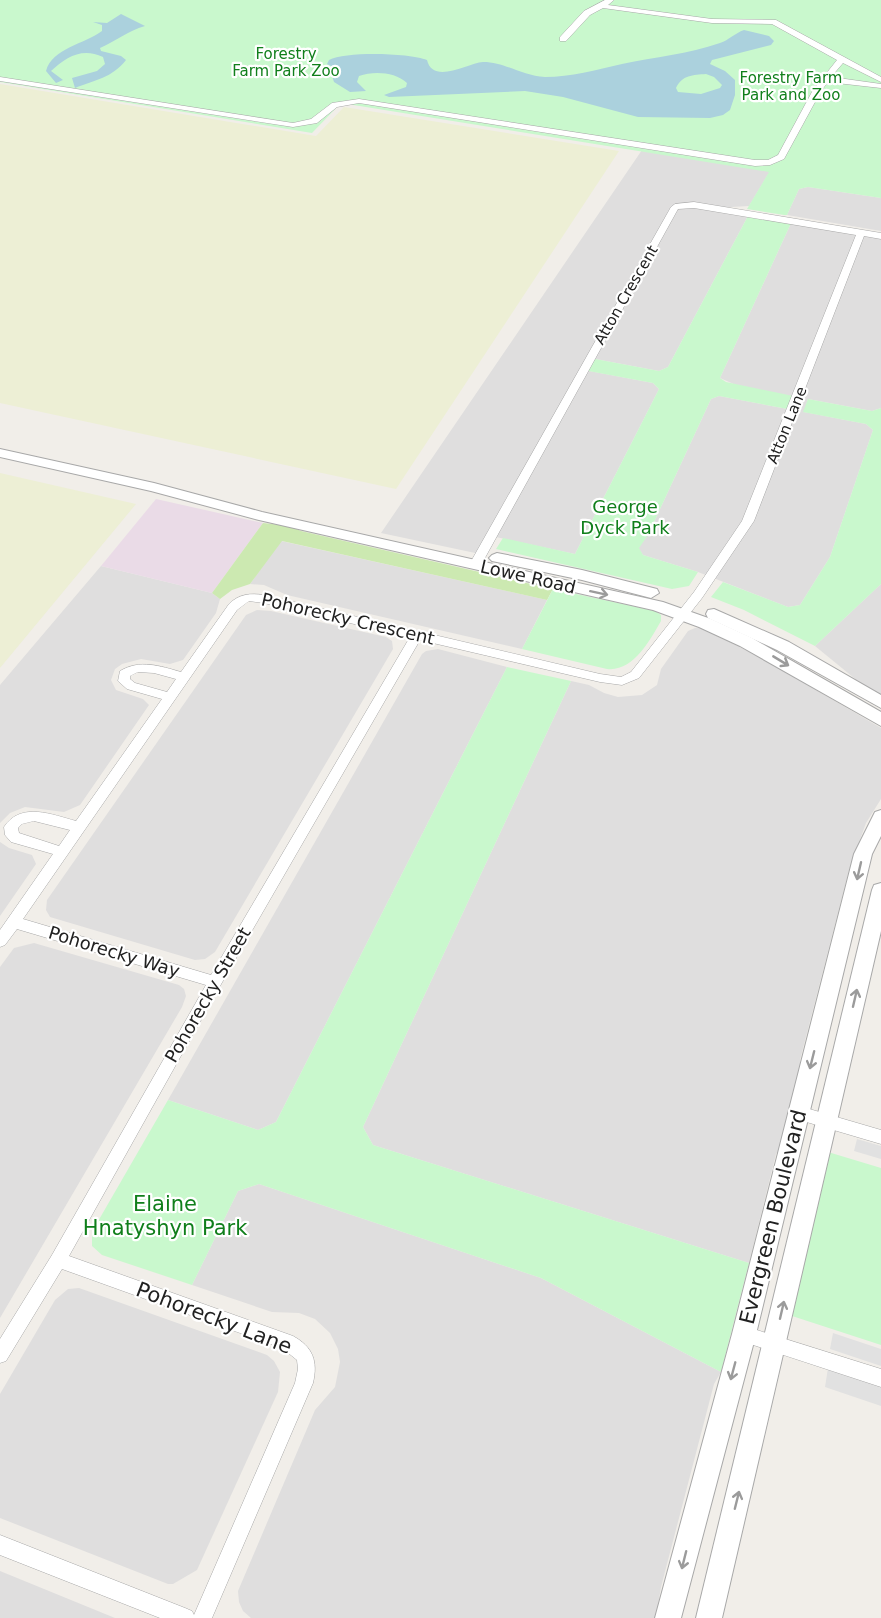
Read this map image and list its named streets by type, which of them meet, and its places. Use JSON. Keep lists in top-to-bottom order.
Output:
{
  "streets": {
    "street": [
      "Atton Crescent",
      "Atton Lane",
      "Lowe Road",
      "Pohorecky Crescent",
      "Pohorecky Way",
      "Pohorecky Street",
      "Evergreen Boulevard",
      "Pohorecky Lane"
    ]
  },
  "crossings": [
    ["Atton Crescent", "Atton Lane"],
    ["Atton Crescent", "Lowe Road"],
    ["Atton Lane", "Lowe Road"],
    ["Atton Lane", "Pohorecky Crescent"],
    ["Lowe Road", "Pohorecky Crescent"],
    ["Pohorecky Crescent", "Pohorecky Way"],
    ["Pohorecky Crescent", "Pohorecky Street"],
    ["Pohorecky Way", "Pohorecky Street"],
    ["Pohorecky Street", "Pohorecky Lane"]
  ],
  "parks": [
    "Forestry Farm Park Zoo",
    "Forestry Farm Park and Zoo",
    "George Dyck Park",
    "Elaine Hnatyshyn Park"
  ]
}
